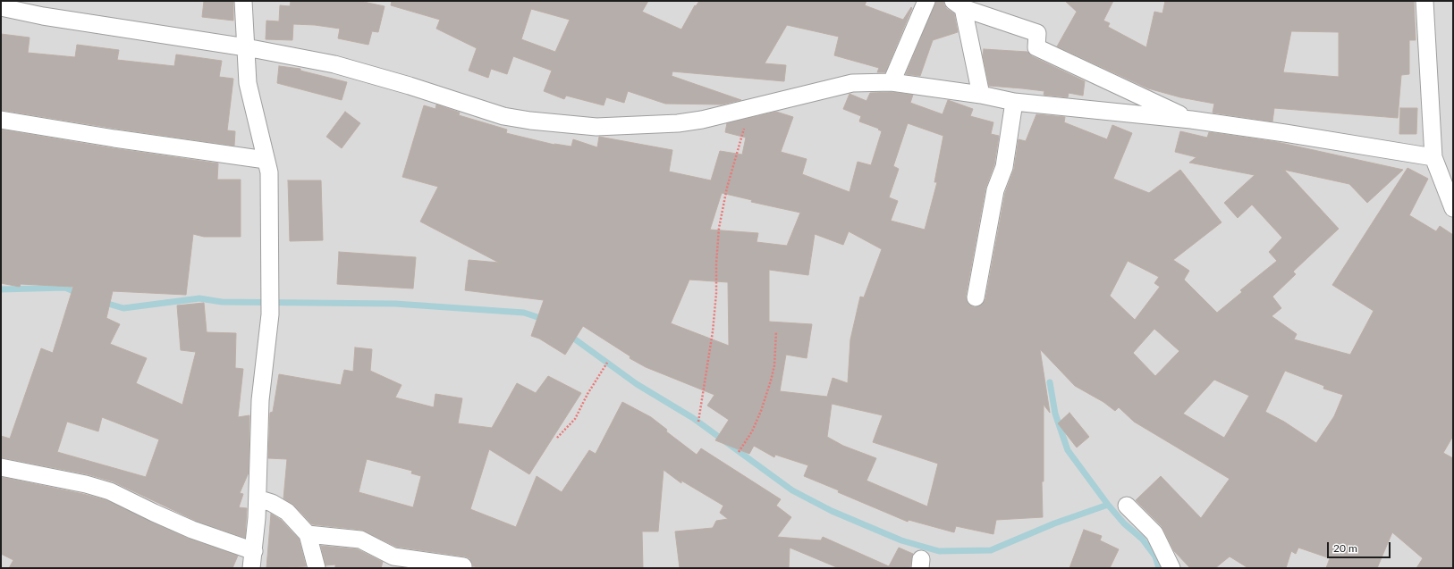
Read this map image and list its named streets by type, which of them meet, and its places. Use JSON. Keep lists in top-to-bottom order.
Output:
{
  "scale_bar": "20 m"
}
